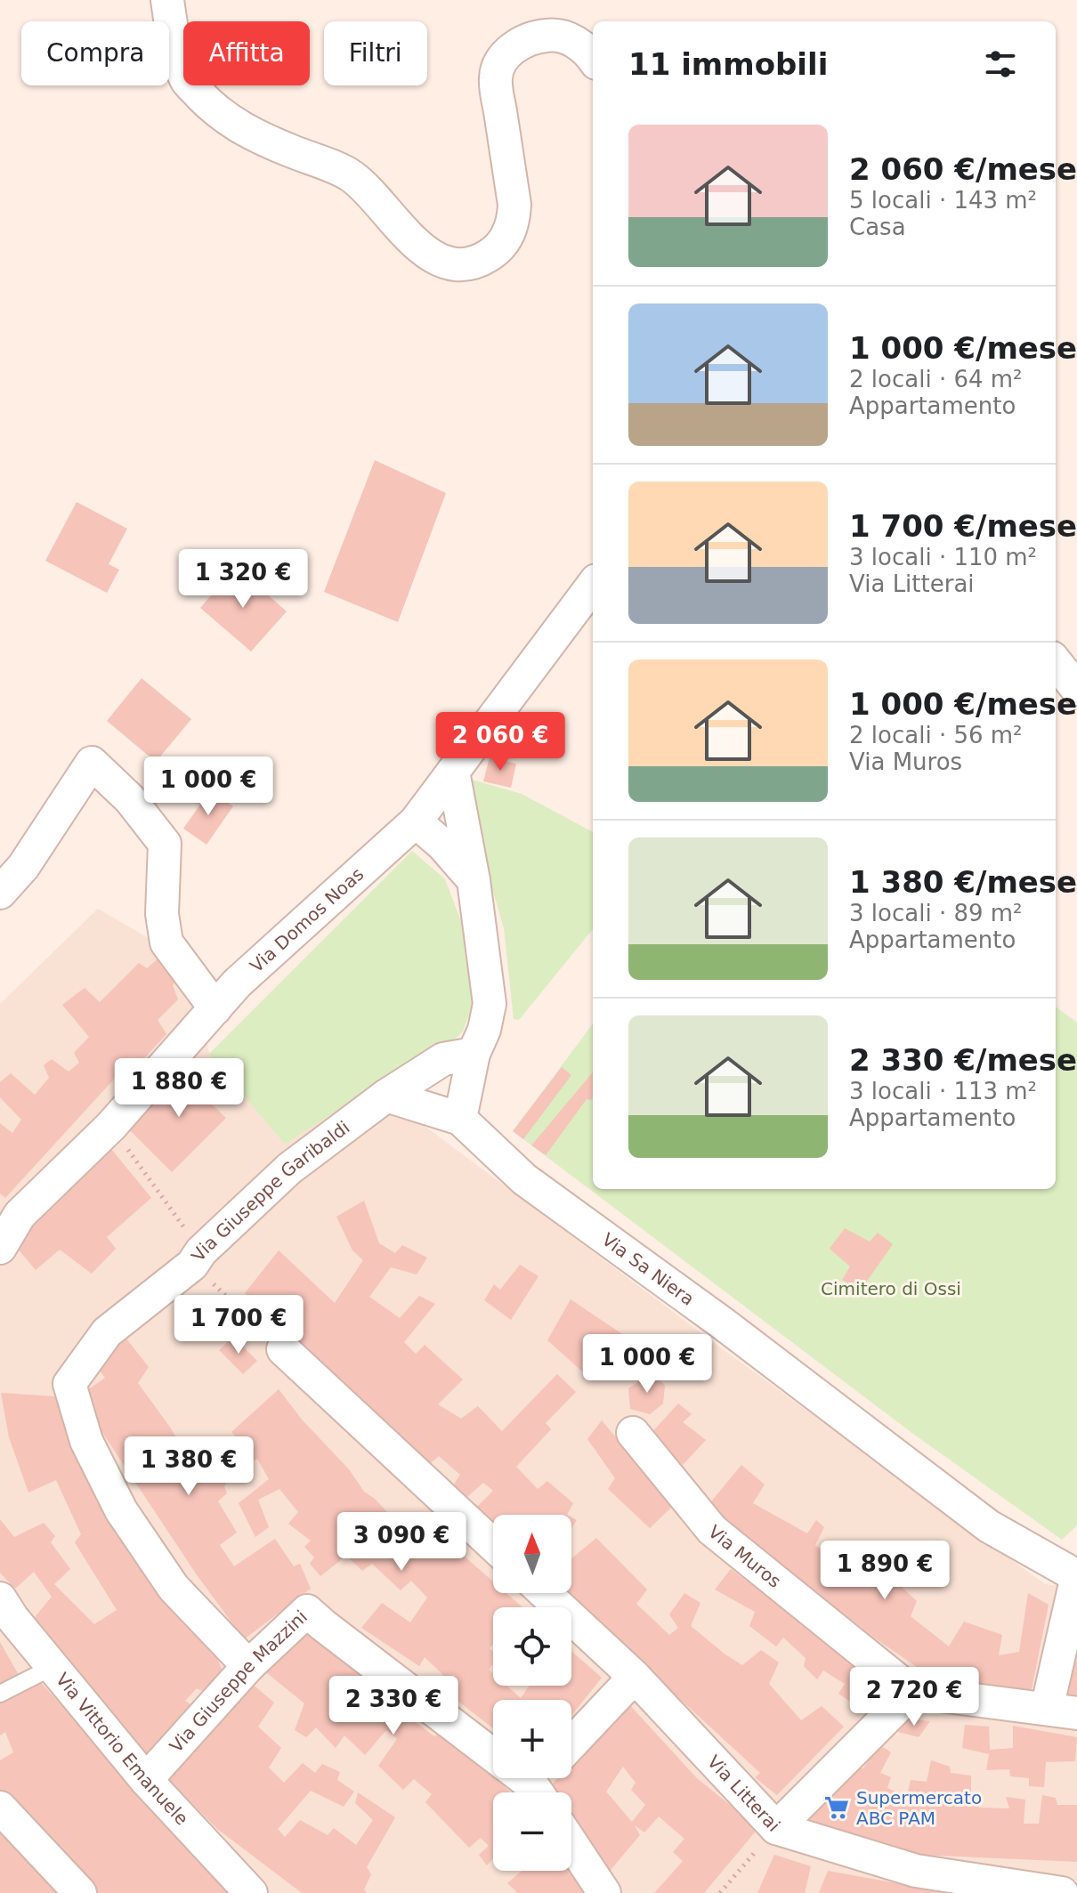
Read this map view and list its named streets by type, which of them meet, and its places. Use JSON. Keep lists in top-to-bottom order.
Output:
{
  "streets": {
    "street": [
      "Via Domos Noas",
      "Via Giuseppe Garibaldi",
      "Via Sa Niera",
      "Via Muros",
      "Via Giuseppe Mazzini",
      "Via Vittorio Emanuele",
      "Via Litterai"
    ]
  },
  "crossings": [
    ["Via Giuseppe Garibaldi", "Via Giuseppe Mazzini"],
    ["Via Giuseppe Mazzini", "Via Vittorio Emanuele"]
  ],
  "parks": ["Cimitero di Ossi"],
  "places": {
    "supermarket": ["Supermercato ABC PAM"]
  },
  "north": "top",
  "page": {
    "chip": ["Compra", "Affitta", "Filtri"],
    "heading": "11 immobili",
    "list": [
      {
        "name": "2 060 €/mese",
        "note": "5 locali · 143 m² · Casa"
      },
      {
        "name": "1 000 €/mese",
        "note": "2 locali · 64 m² · Appartamento"
      },
      {
        "name": "1 700 €/mese",
        "note": "3 locali · 110 m² · Via Litterai"
      },
      {
        "name": "1 000 €/mese",
        "note": "2 locali · 56 m² · Via Muros"
      },
      {
        "name": "1 380 €/mese",
        "note": "3 locali · 89 m² · Appartamento"
      },
      {
        "name": "2 330 €/mese",
        "note": "3 locali · 113 m² · Appartamento"
      }
    ],
    "price": [
      "1 320 €",
      "2 060 €",
      "1 000 €",
      "1 880 €",
      "1 700 €",
      "1 000 €",
      "1 380 €",
      "3 090 €",
      "1 890 €",
      "2 720 €",
      "2 330 €"
    ],
    "map_buttons": ["+", "−"]
  }
}
